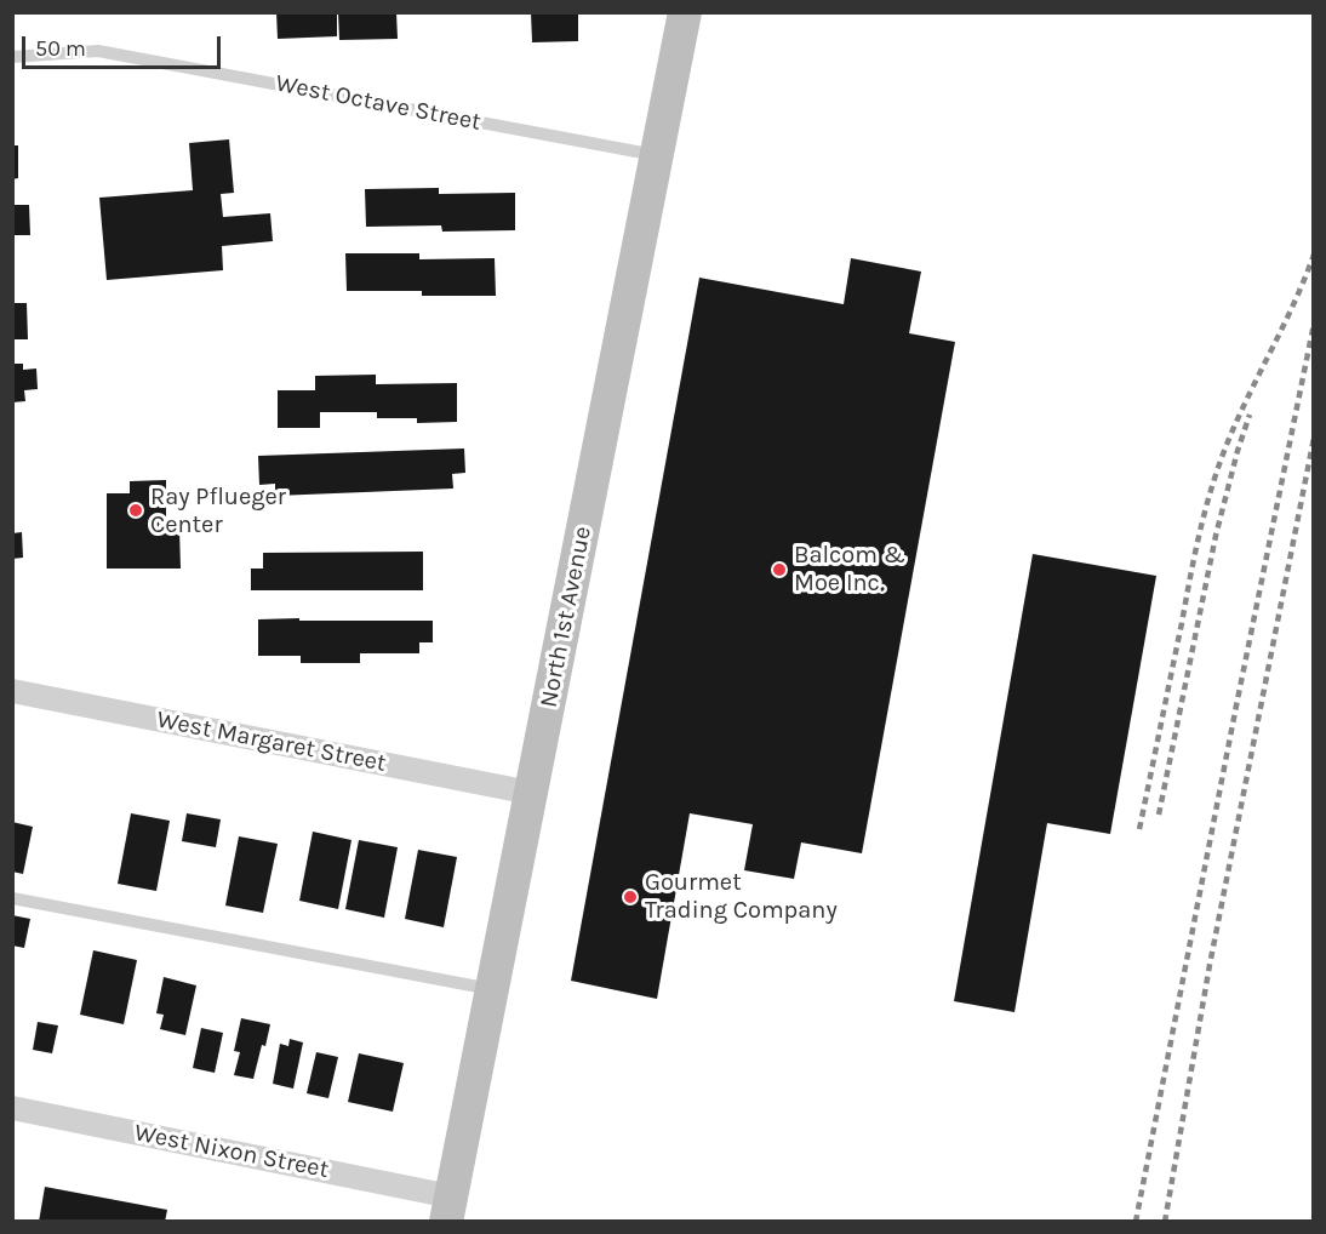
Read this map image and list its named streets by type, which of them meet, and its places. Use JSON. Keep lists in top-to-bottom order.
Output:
{
  "streets": {
    "street": ["North 1st Avenue", "West Margaret Street", "West Nixon Street"],
    "lane": ["West Octave Street"]
  },
  "crossings": [
    ["West Octave Street", "North 1st Avenue"],
    ["North 1st Avenue", "West Margaret Street"],
    ["North 1st Avenue", "West Nixon Street"]
  ],
  "places": ["Ray Pflueger Center", "Balcom & Moe Inc.", "Gourmet Trading Company"],
  "scale_bar": "50 m"
}
